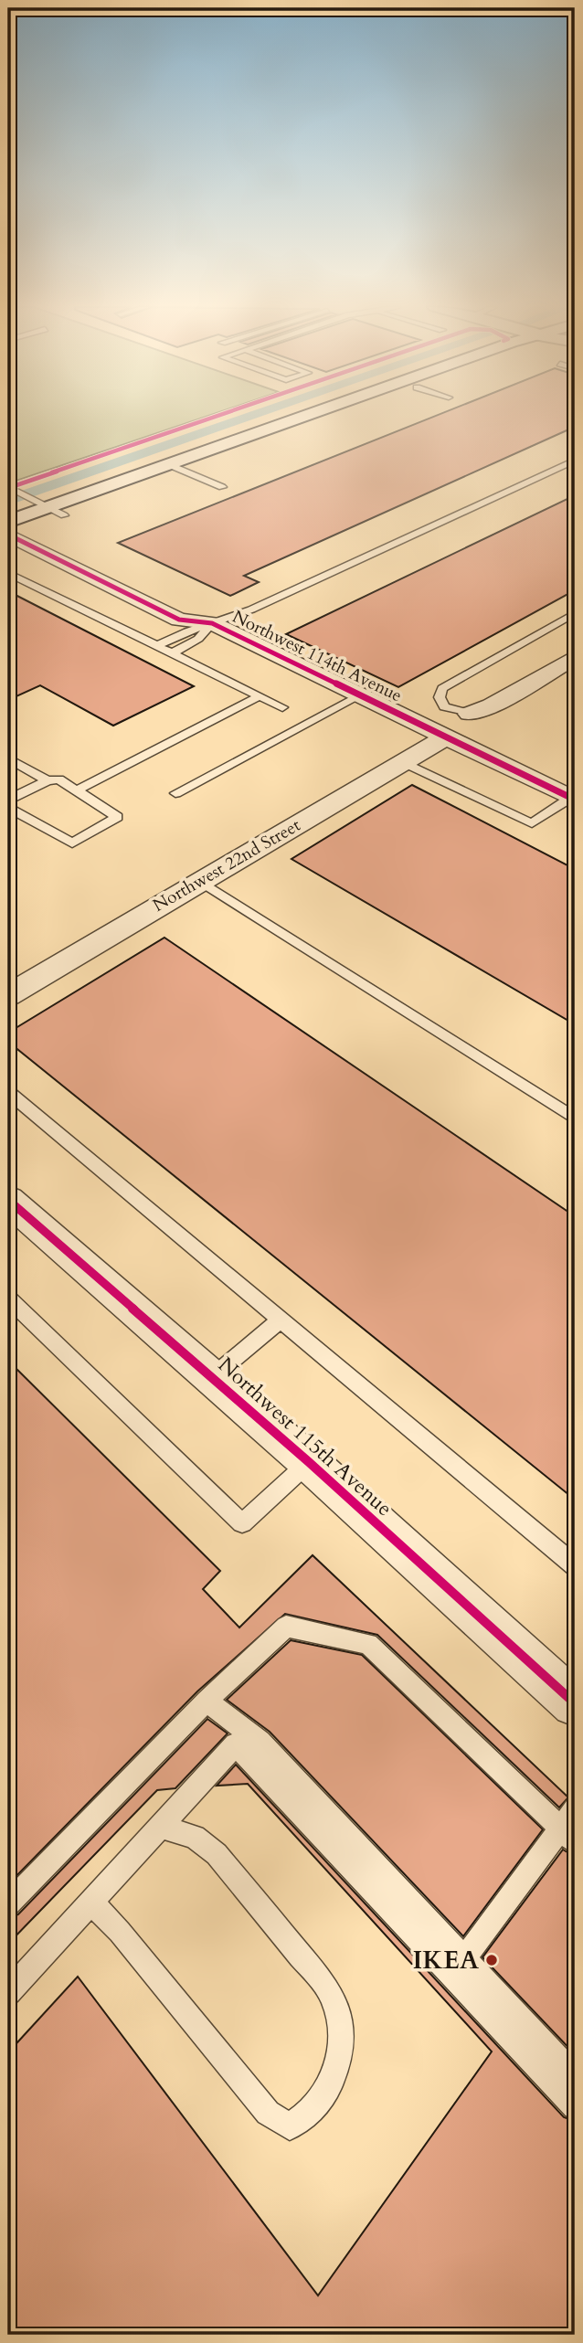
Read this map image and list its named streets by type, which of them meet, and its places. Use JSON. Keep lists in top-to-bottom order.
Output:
{
  "streets": {
    "street": ["Northwest 114th Avenue", "Northwest 22nd Street", "Northwest 115th Avenue"]
  },
  "crossings": [
    ["Northwest 114th Avenue", "Northwest 22nd Street"]
  ],
  "places": ["IKEA"]
}
